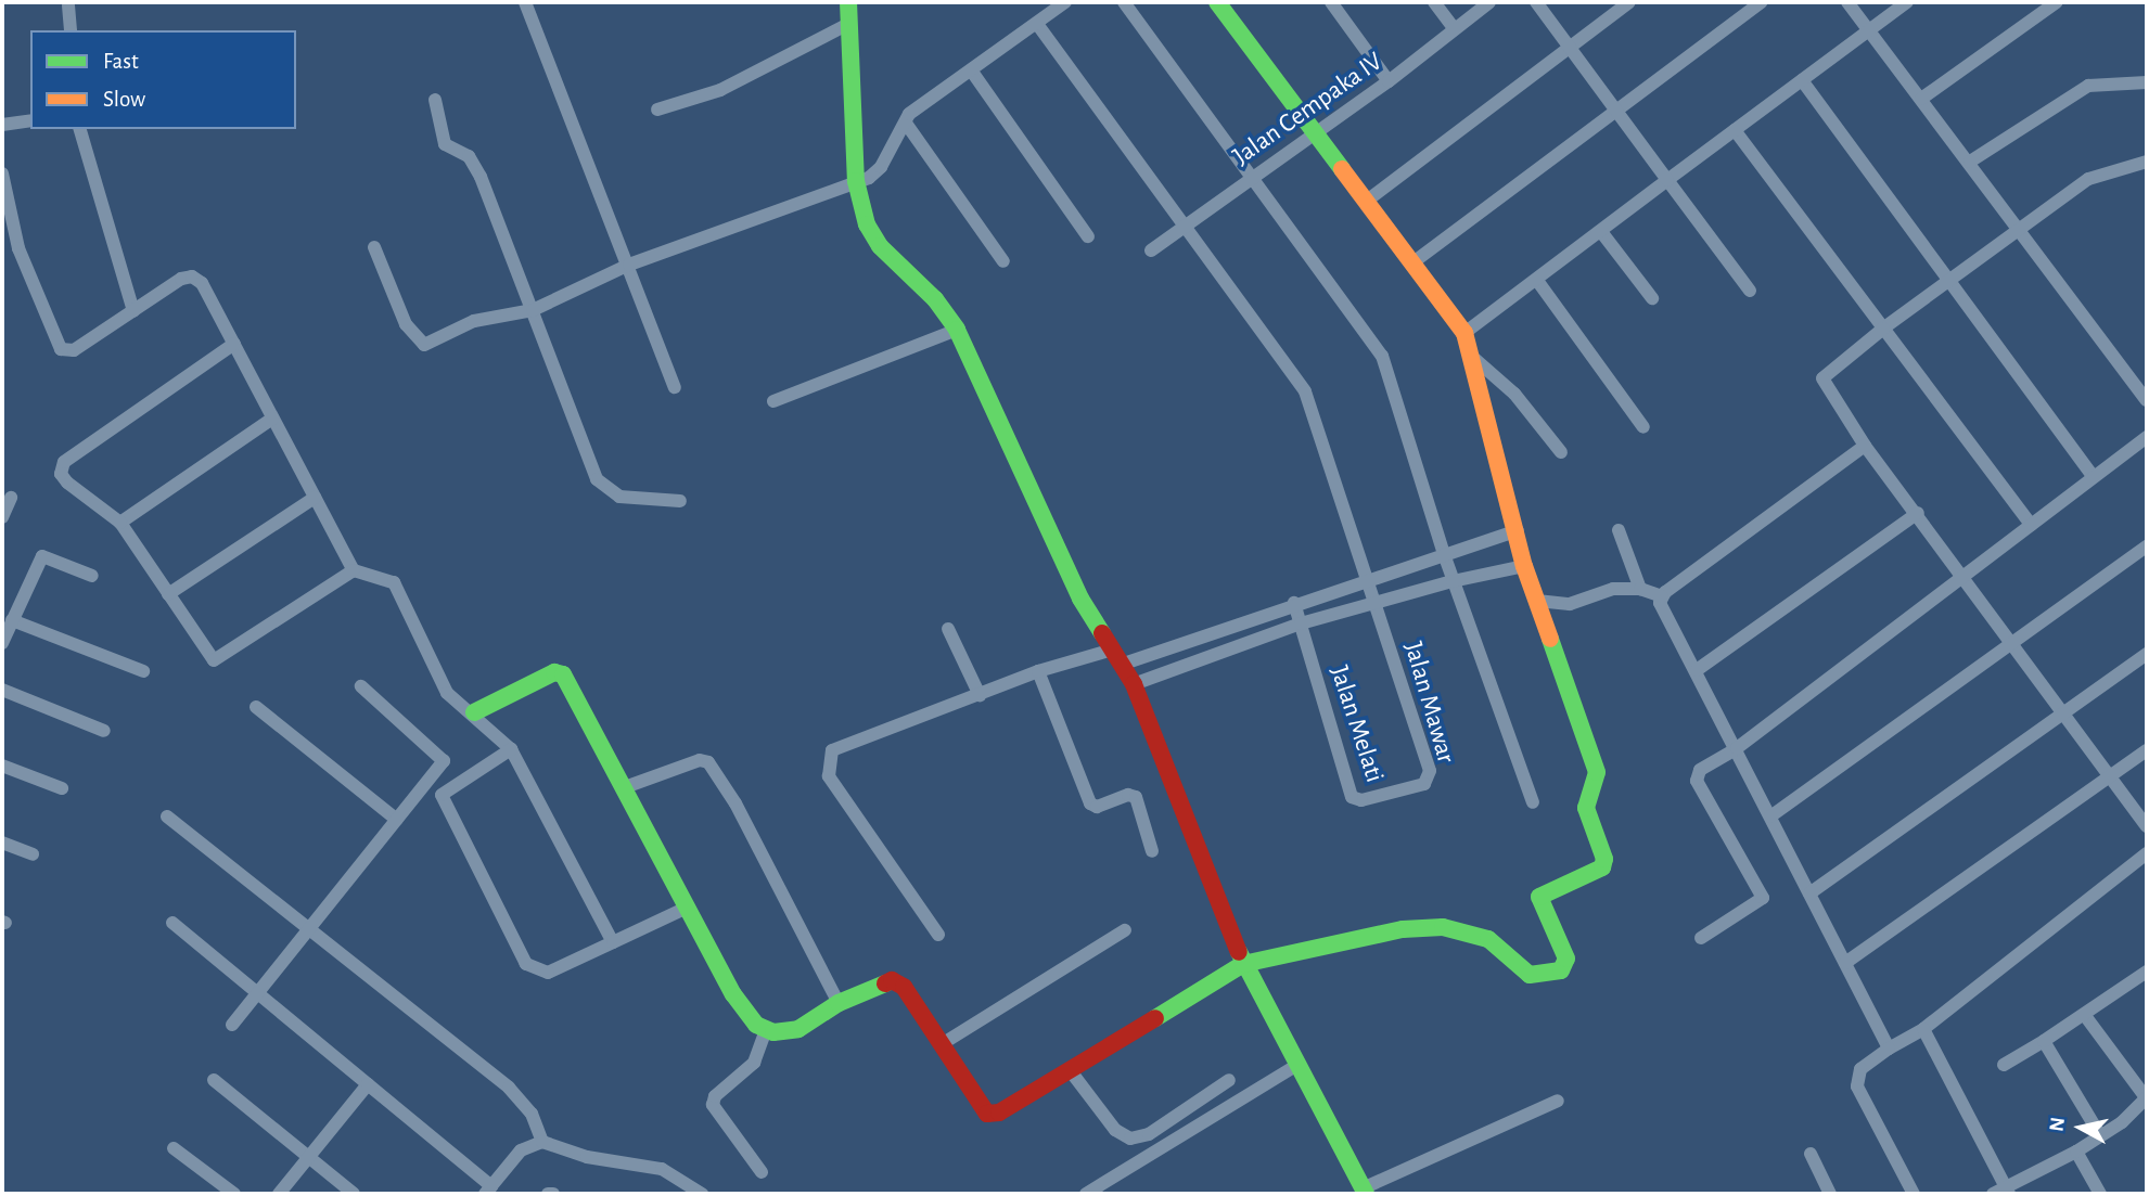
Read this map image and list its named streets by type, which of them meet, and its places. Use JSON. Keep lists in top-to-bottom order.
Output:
{
  "streets": {
    "street": ["Jalan Cempaka IV", "Jalan Mawar", "Jalan Melati"]
  },
  "crossings": [
    ["Jalan Cempaka IV", "Jalan Mawar"],
    ["Jalan Mawar", "Jalan Melati"]
  ],
  "legend": ["Fast", "Slow"],
  "north": "left"
}
